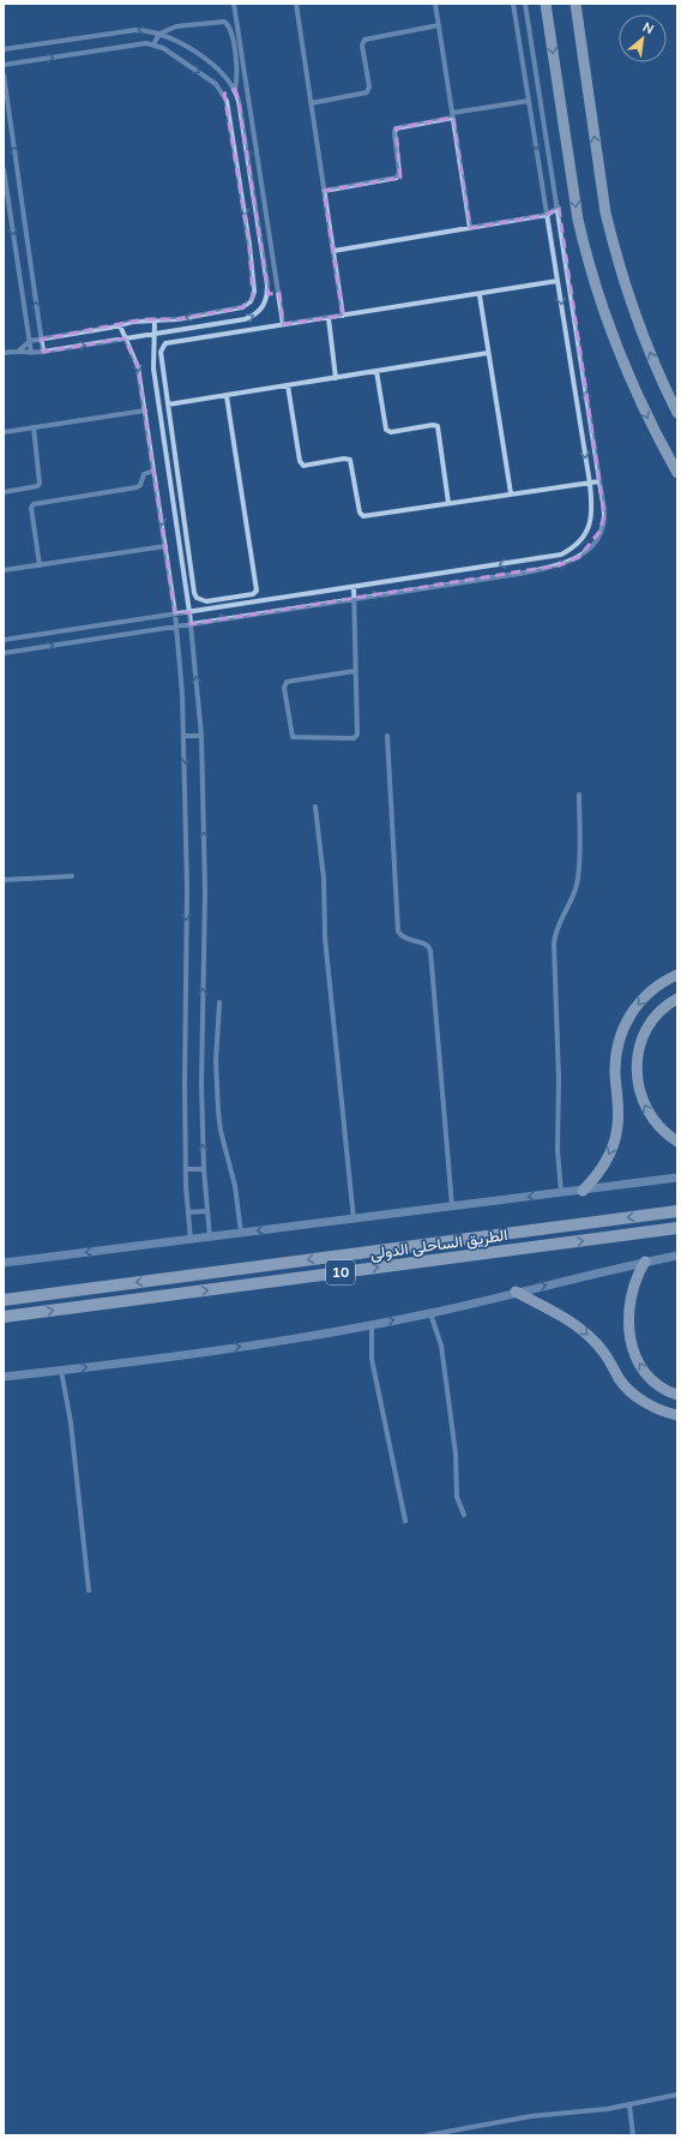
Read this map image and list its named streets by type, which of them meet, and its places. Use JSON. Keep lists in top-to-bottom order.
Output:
{
  "streets": {
    "highway": ["الطريق الساحلى الدولى", "10"]
  },
  "north": "top right"
}
